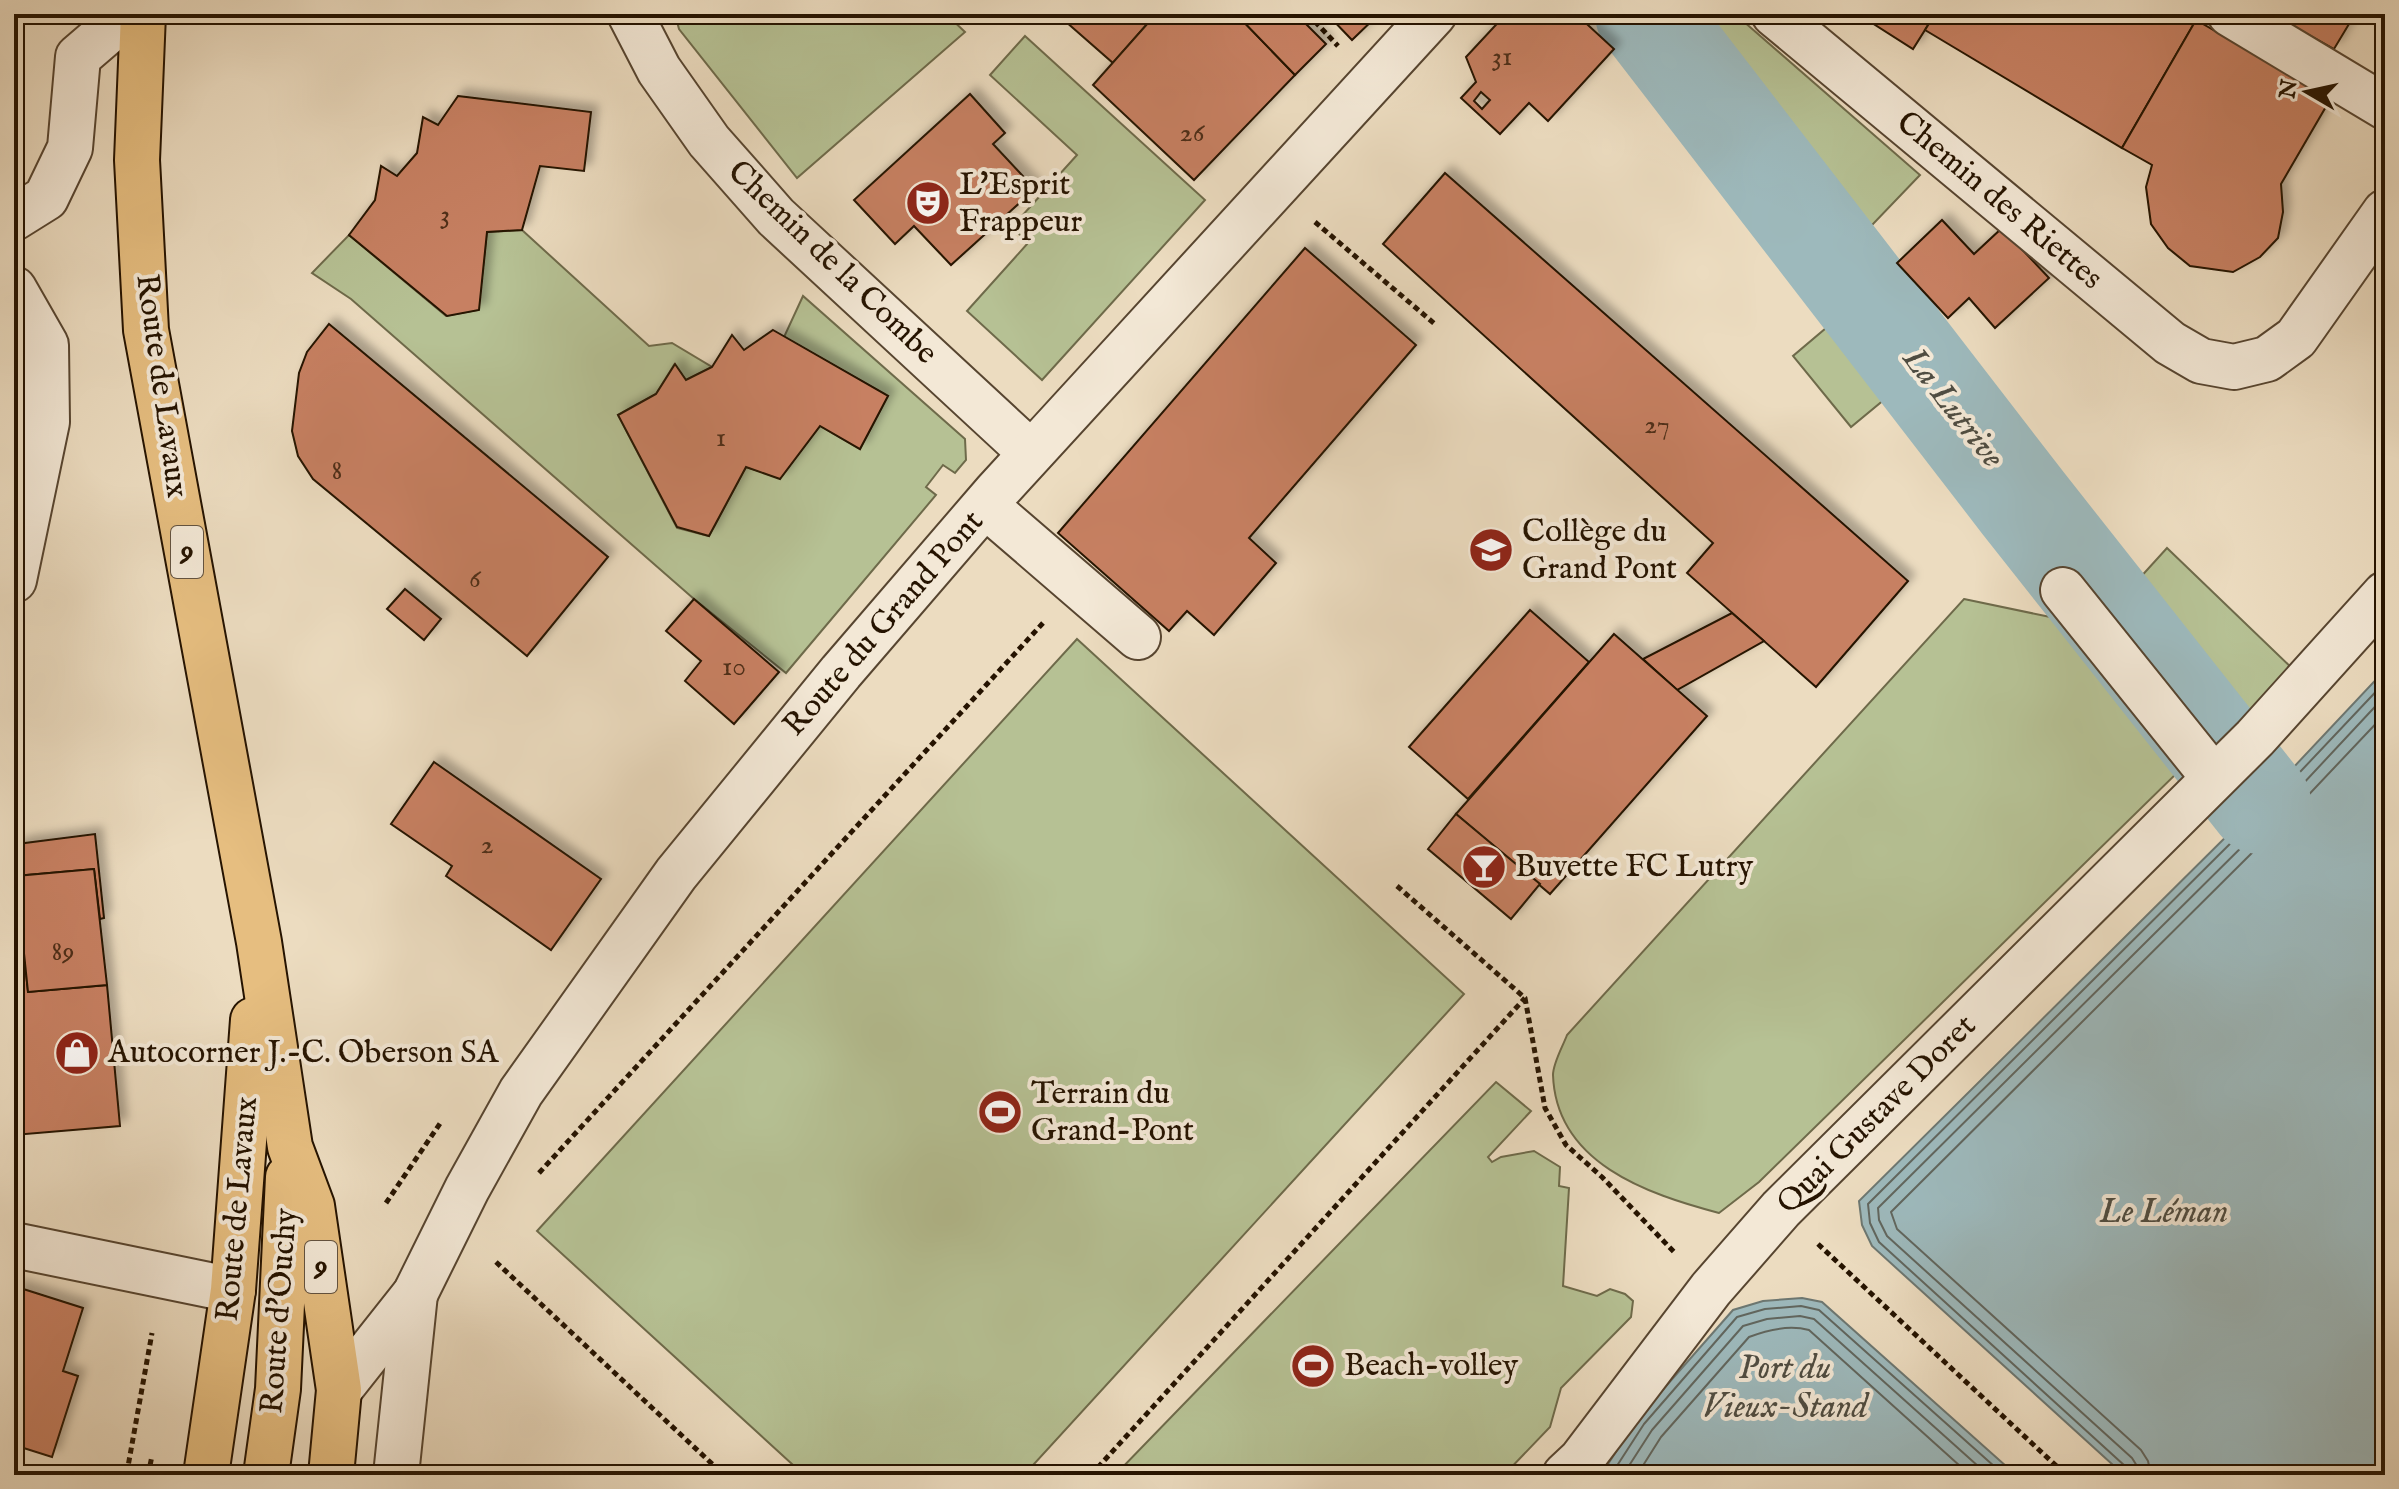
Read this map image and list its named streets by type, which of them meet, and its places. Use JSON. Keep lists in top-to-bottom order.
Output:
{
  "streets": {
    "main road": ["Route de Lavaux", "9", "Route d'Ouchy"],
    "street": [
      "Chemin des Riettes",
      "Chemin de la Combe",
      "Route du Grand Pont",
      "Quai Gustave Doret"
    ]
  },
  "crossings": [
    ["Chemin de la Combe", "Route du Grand Pont"],
    ["Route de Lavaux", "Route du Grand Pont"],
    ["Route de Lavaux", "Route d'Ouchy"]
  ],
  "water": ["La Lutrive", "Le Léman", "Port du Vieux-Stand"],
  "places": {
    "theatre": ["L'Esprit Frappeur"],
    "school or university": ["Collège du Grand Pont"],
    "bar": ["Buvette FC Lutry"],
    "shop": ["Autocorner J.-C. Oberson SA"],
    "sports": ["Terrain du Grand-Pont", "Beach-volley"]
  },
  "house_numbers": [
    "31",
    "26",
    "3",
    "27",
    "1",
    "8",
    "6",
    "10",
    "2",
    "89"
  ],
  "north": "left"
}
